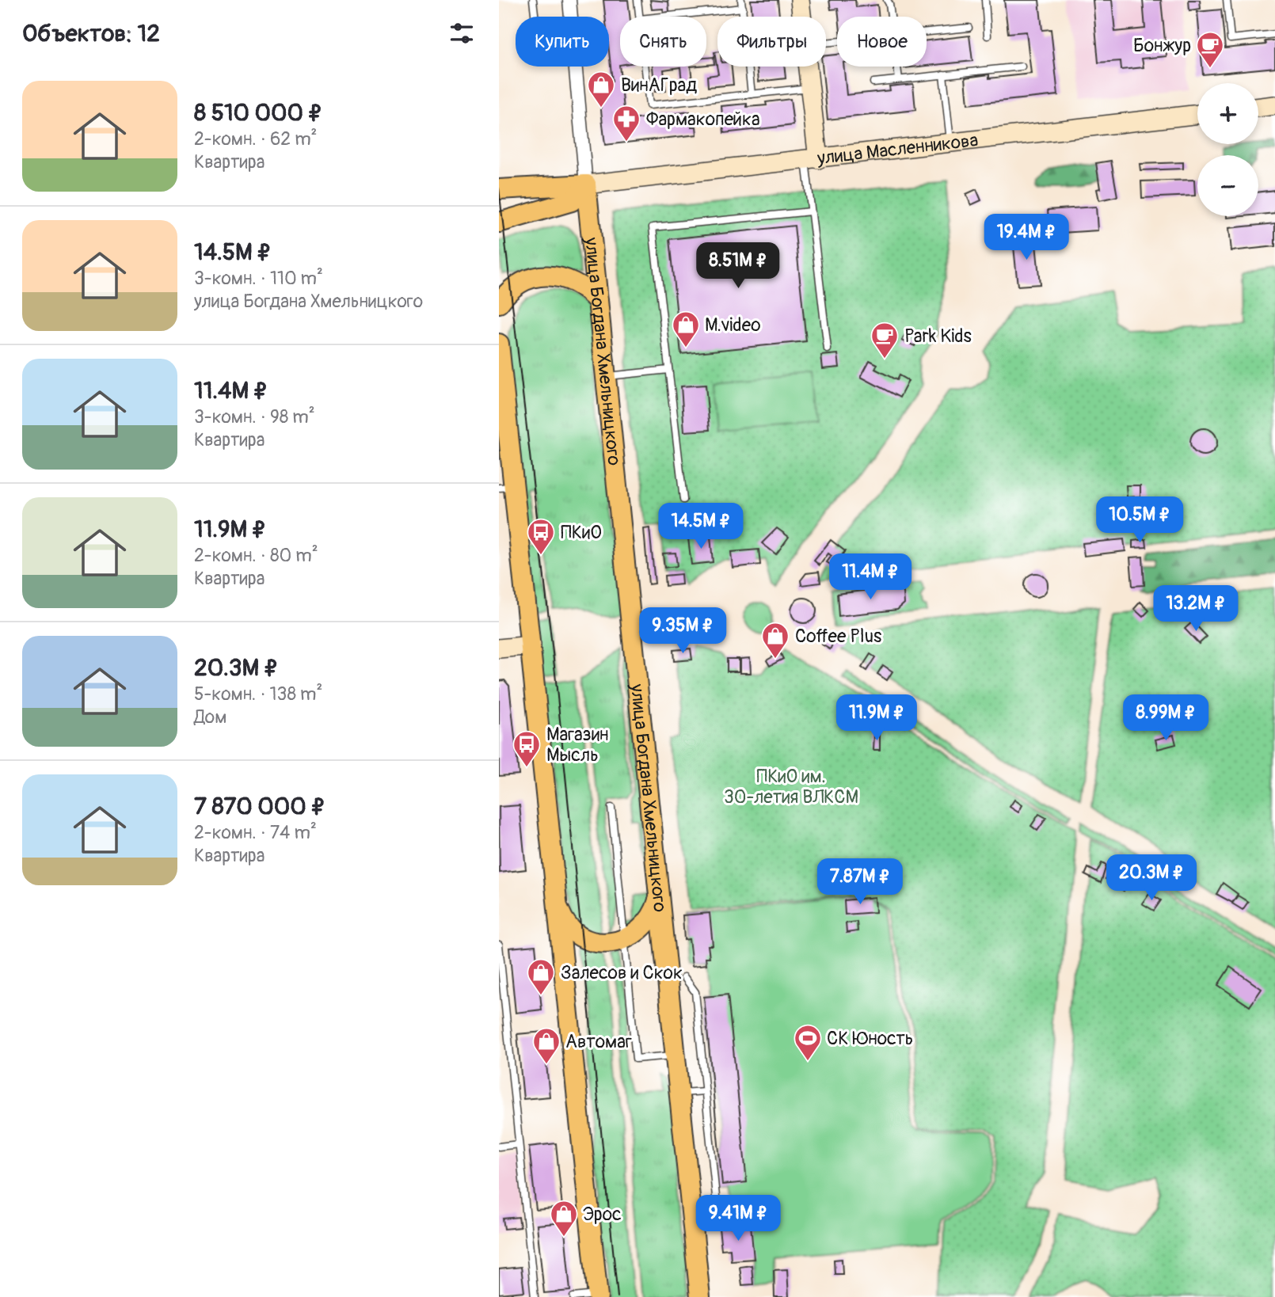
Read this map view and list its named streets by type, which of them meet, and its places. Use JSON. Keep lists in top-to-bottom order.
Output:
{
  "streets": {
    "main road": ["улица Масленникова", "улица Богдана Хмельницкого"]
  },
  "crossings": [
    ["улица Масленникова", "улица Богдана Хмельницкого"]
  ],
  "parks": ["ПКиО им. 30-летия ВЛКСМ"],
  "places": {
    "cafe": ["Бонжур", "Park Kids"],
    "shop": [
      "ВинАГрад",
      "M.video",
      "Coffee Plus",
      "Залесов и Скок",
      "Автомаг",
      "Эрос"
    ],
    "pharmacy": ["Фармакопейка"],
    "bus stop": ["ПКиО", "Магазин Мысль"],
    "sports": ["СК Юность"]
  },
  "page": {
    "heading": "Объектов: 12",
    "chip": [
      "Купить",
      "Снять",
      "Фильтры",
      "Новое"
    ],
    "list": [
      {
        "name": "8 510 000 ₽",
        "note": "2-комн. · 62 m² · Квартира"
      },
      {
        "name": "14.5M ₽",
        "note": "3-комн. · 110 m² · улица Богдана Хмельницкого"
      },
      {
        "name": "11.4M ₽",
        "note": "3-комн. · 98 m² · Квартира"
      },
      {
        "name": "11.9M ₽",
        "note": "2-комн. · 80 m² · Квартира"
      },
      {
        "name": "20.3M ₽",
        "note": "5-комн. · 138 m² · Дом"
      },
      {
        "name": "7 870 000 ₽",
        "note": "2-комн. · 74 m² · Квартира"
      }
    ],
    "map_buttons": ["+", "−"],
    "price": [
      "19.4M ₽",
      "8.51M ₽",
      "10.5M ₽",
      "14.5M ₽",
      "11.4M ₽",
      "13.2M ₽",
      "9.35M ₽",
      "11.9M ₽",
      "8.99M ₽",
      "20.3M ₽",
      "7.87M ₽",
      "9.41M ₽"
    ]
  }
}
